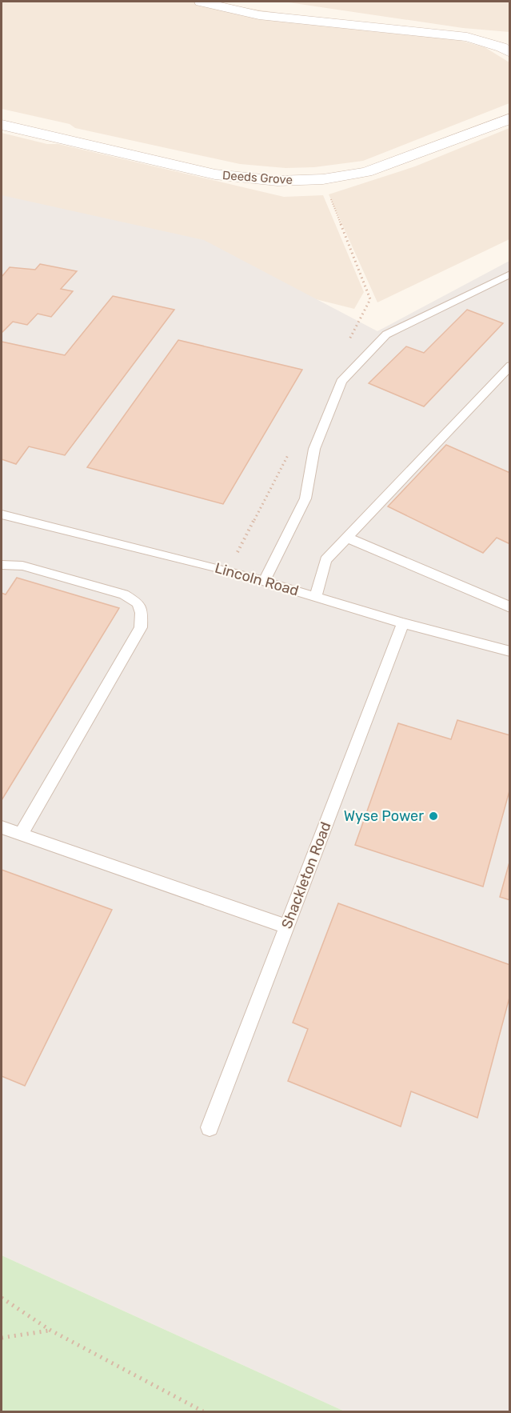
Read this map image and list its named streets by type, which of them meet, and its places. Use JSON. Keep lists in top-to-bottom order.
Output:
{
  "streets": {
    "street": ["Deeds Grove"],
    "lane": ["Lincoln Road", "Shackleton Road"]
  },
  "crossings": [
    ["Lincoln Road", "Shackleton Road"]
  ],
  "places": ["Wyse Power"]
}
